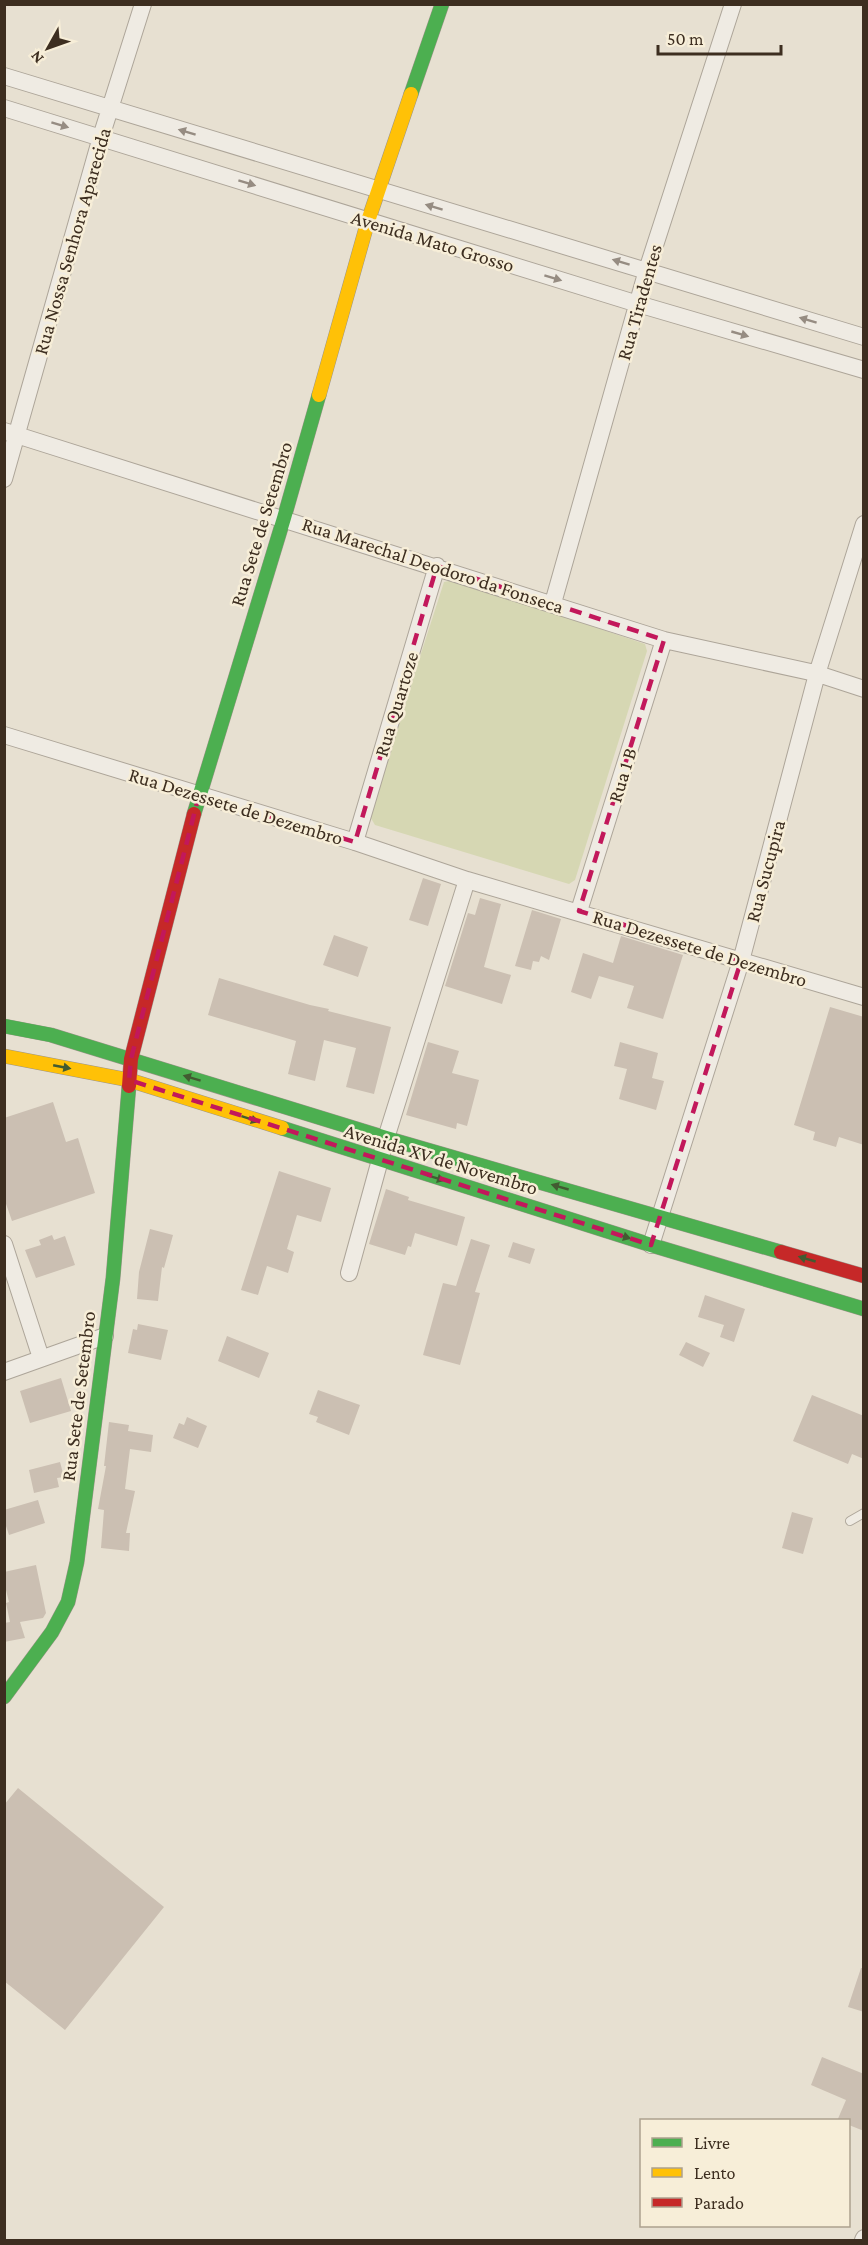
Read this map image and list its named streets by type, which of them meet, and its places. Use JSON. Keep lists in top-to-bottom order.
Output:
{
  "streets": {
    "main road": ["Rua Sete de Setembro", "Avenida XV de Novembro"],
    "street": [
      "Rua Nossa Senhora Aparecida",
      "Avenida Mato Grosso",
      "Rua Tiradentes",
      "Rua Marechal Deodoro da Fonseca",
      "Rua Quartoze",
      "Rua 1 B",
      "Rua Dezessete de Dezembro",
      "Rua Sucupira"
    ]
  },
  "crossings": [
    ["Rua Nossa Senhora Aparecida", "Avenida Mato Grosso"],
    ["Rua Nossa Senhora Aparecida", "Rua Marechal Deodoro da Fonseca"],
    ["Avenida Mato Grosso", "Rua Tiradentes"],
    ["Avenida Mato Grosso", "Rua Sete de Setembro"],
    ["Rua Tiradentes", "Rua Marechal Deodoro da Fonseca"],
    ["Rua Sete de Setembro", "Rua Marechal Deodoro da Fonseca"],
    ["Rua Sete de Setembro", "Rua Dezessete de Dezembro"],
    ["Rua Sete de Setembro", "Avenida XV de Novembro"],
    ["Rua Marechal Deodoro da Fonseca", "Rua Quartoze"],
    ["Rua Marechal Deodoro da Fonseca", "Rua 1 B"],
    ["Rua Marechal Deodoro da Fonseca", "Rua Sucupira"],
    ["Rua Quartoze", "Rua Dezessete de Dezembro"],
    ["Rua 1 B", "Rua Dezessete de Dezembro"],
    ["Rua Dezessete de Dezembro", "Rua Sucupira"],
    ["Rua Sucupira", "Avenida XV de Novembro"]
  ],
  "legend": ["Livre", "Lento", "Parado"],
  "scale_bar": "50 m",
  "north": "bottom left"
}
